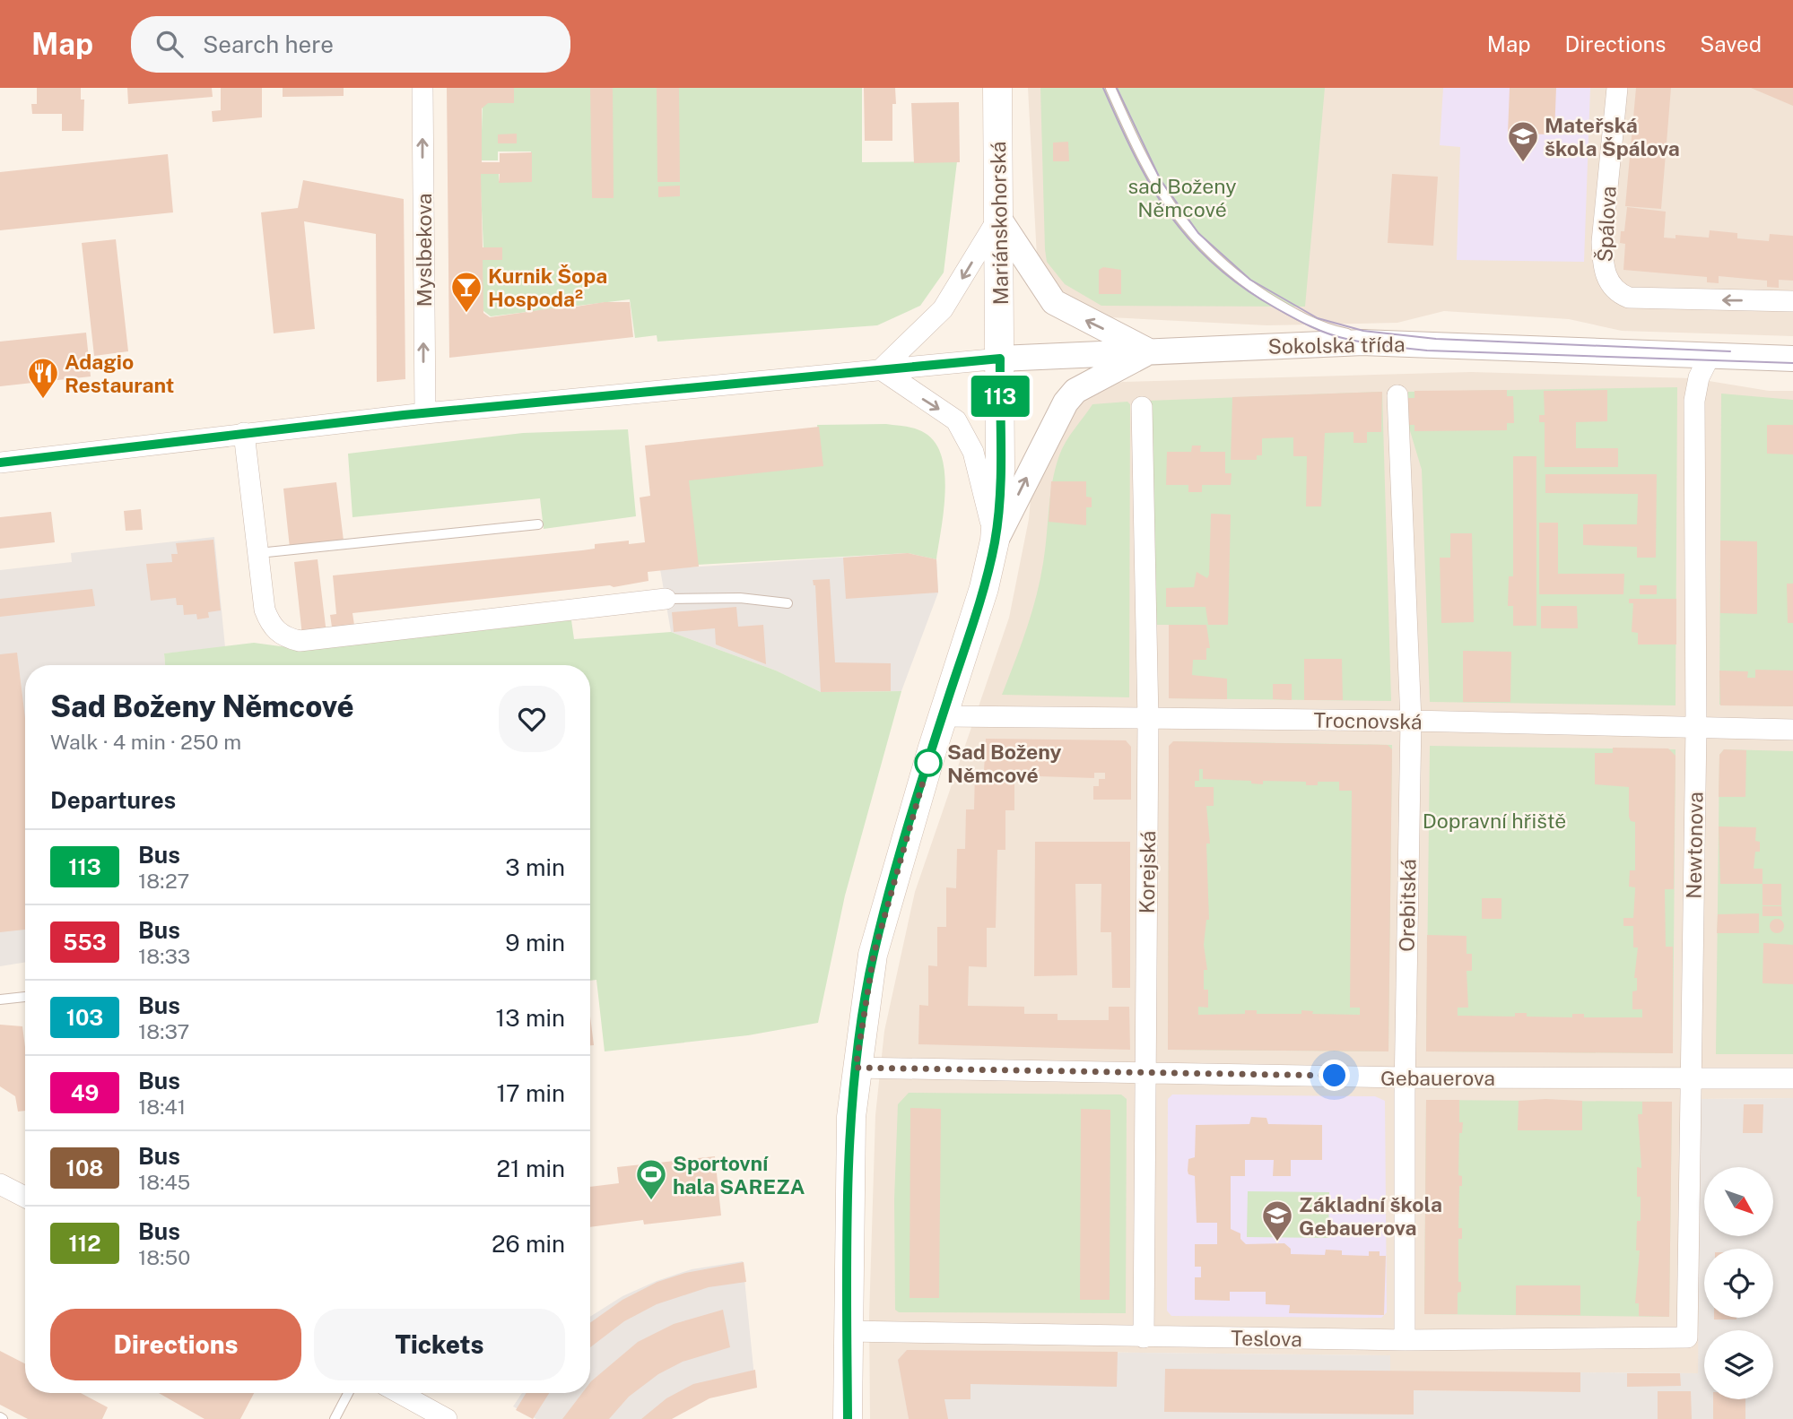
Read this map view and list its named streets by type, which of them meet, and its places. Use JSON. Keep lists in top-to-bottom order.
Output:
{
  "streets": {
    "main road": ["Mariánskohorská"],
    "street": [
      "Špálova",
      "Myslbekova",
      "Sokolská třída",
      "Trocnovská",
      "Newtonova",
      "Korejská",
      "Orebitská",
      "Gebauerova",
      "Teslova"
    ]
  },
  "crossings": [
    ["Mariánskohorská", "Sokolská třída"],
    ["Mariánskohorská", "Trocnovská"],
    ["Mariánskohorská", "Gebauerova"],
    ["Mariánskohorská", "Teslova"],
    ["Myslbekova", "Sokolská třída"],
    ["Sokolská třída", "Newtonova"],
    ["Trocnovská", "Newtonova"],
    ["Trocnovská", "Korejská"],
    ["Trocnovská", "Orebitská"],
    ["Newtonova", "Gebauerova"],
    ["Newtonova", "Teslova"],
    ["Korejská", "Gebauerova"],
    ["Korejská", "Teslova"],
    ["Orebitská", "Gebauerova"],
    ["Orebitská", "Teslova"]
  ],
  "one_way": ["Myslbekova"],
  "parks": ["sad Boženy Němcové", "Dopravní hřiště"],
  "places": {
    "school or university": ["Mateřská škola Špálova", "Základní škola Gebauerova"],
    "bar": ["Kurnik Šopa Hospoda²"],
    "restaurant": ["Adagio Restaurant"],
    "other": ["Sad Boženy Němcové"],
    "sports": ["Sportovní hala SAREZA"]
  },
  "lines": ["bus line 113"],
  "north": "bottom right",
  "page": {
    "header": "Map",
    "search": "Search here",
    "nav": ["Map", "Directions", "Saved"],
    "on_map": "113",
    "heading": [
      ["Sad Boženy Němcové", "Walk · 4 min · 250 m"],
      "Departures"
    ],
    "list": [
      {
        "mark": "113",
        "name": "Bus",
        "note": "18:27",
        "value": "3 min"
      },
      {
        "mark": "553",
        "name": "Bus",
        "note": "18:33",
        "value": "9 min"
      },
      {
        "mark": "103",
        "name": "Bus",
        "note": "18:37",
        "value": "13 min"
      },
      {
        "mark": "49",
        "name": "Bus",
        "note": "18:41",
        "value": "17 min"
      },
      {
        "mark": "108",
        "name": "Bus",
        "note": "18:45",
        "value": "21 min"
      },
      {
        "mark": "112",
        "name": "Bus",
        "note": "18:50",
        "value": "26 min"
      }
    ],
    "buttons": ["Directions", "Tickets"]
  }
}
